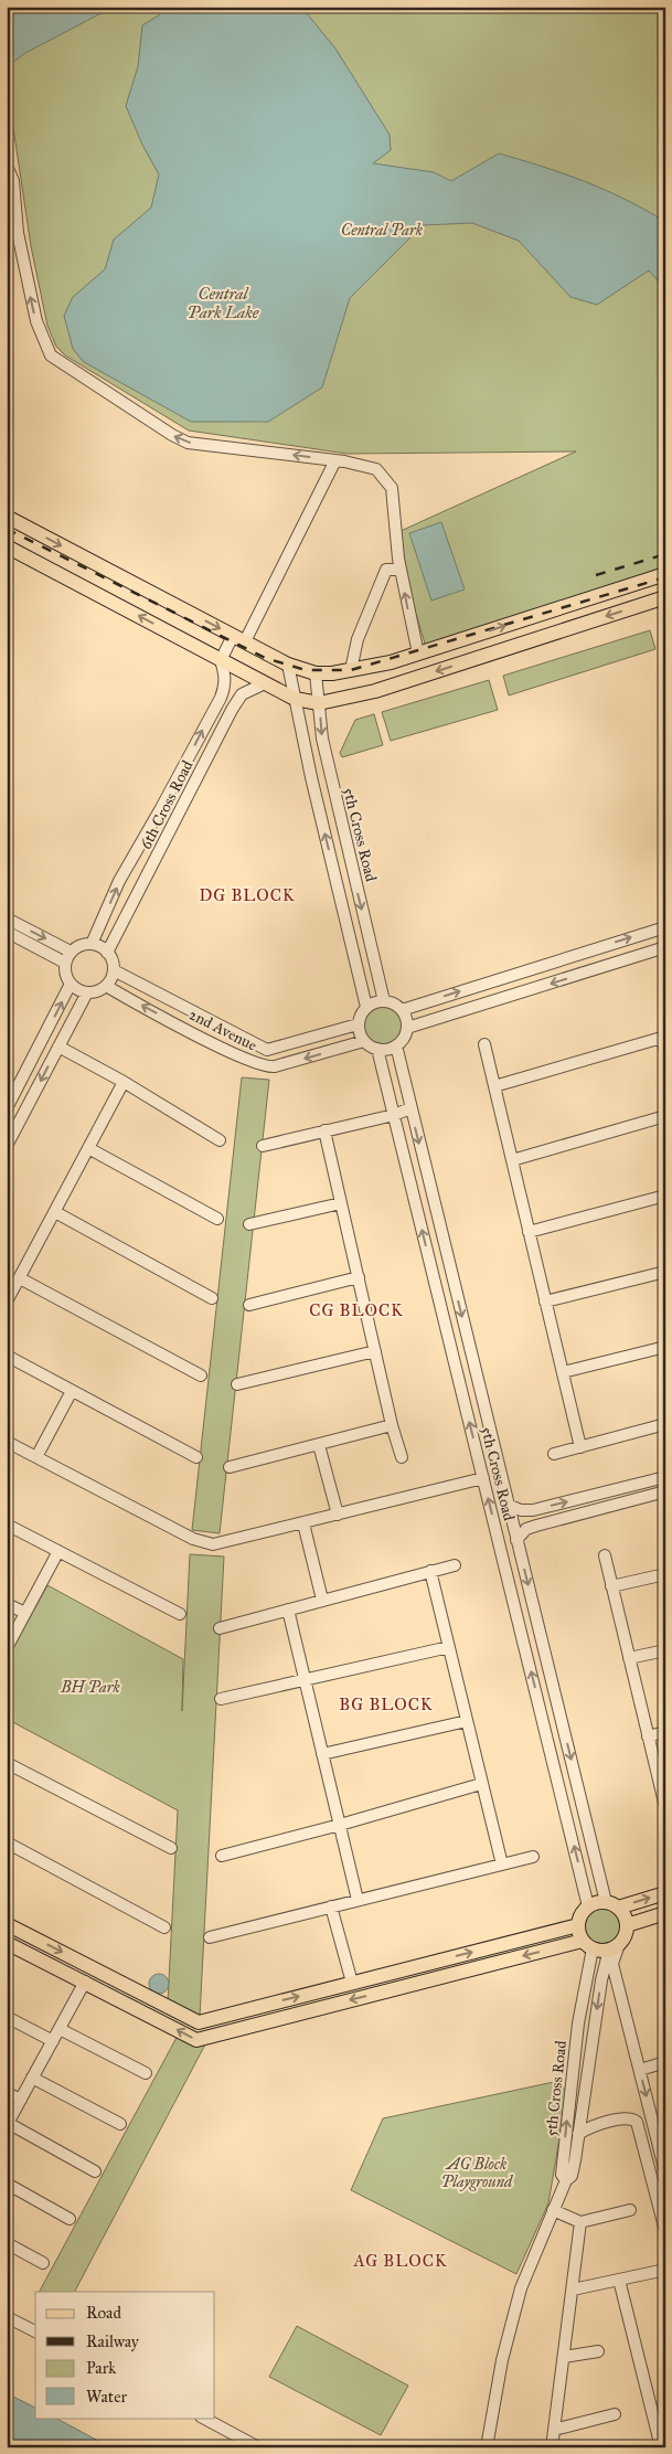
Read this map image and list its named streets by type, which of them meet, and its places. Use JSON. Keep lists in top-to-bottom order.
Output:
{
  "streets": {
    "street": ["6th Cross Road", "5th Cross Road", "2nd Avenue"]
  },
  "crossings": [
    ["6th Cross Road", "2nd Avenue"],
    ["5th Cross Road", "2nd Avenue"]
  ],
  "districts": [
    "DG BLOCK",
    "CG BLOCK",
    "BG BLOCK",
    "AG BLOCK"
  ],
  "water": ["Central Park Lake"],
  "parks": ["Central Park", "BH Park", "AG Block Playground"],
  "legend": [
    "Road",
    "Railway",
    "Park",
    "Water"
  ]
}
